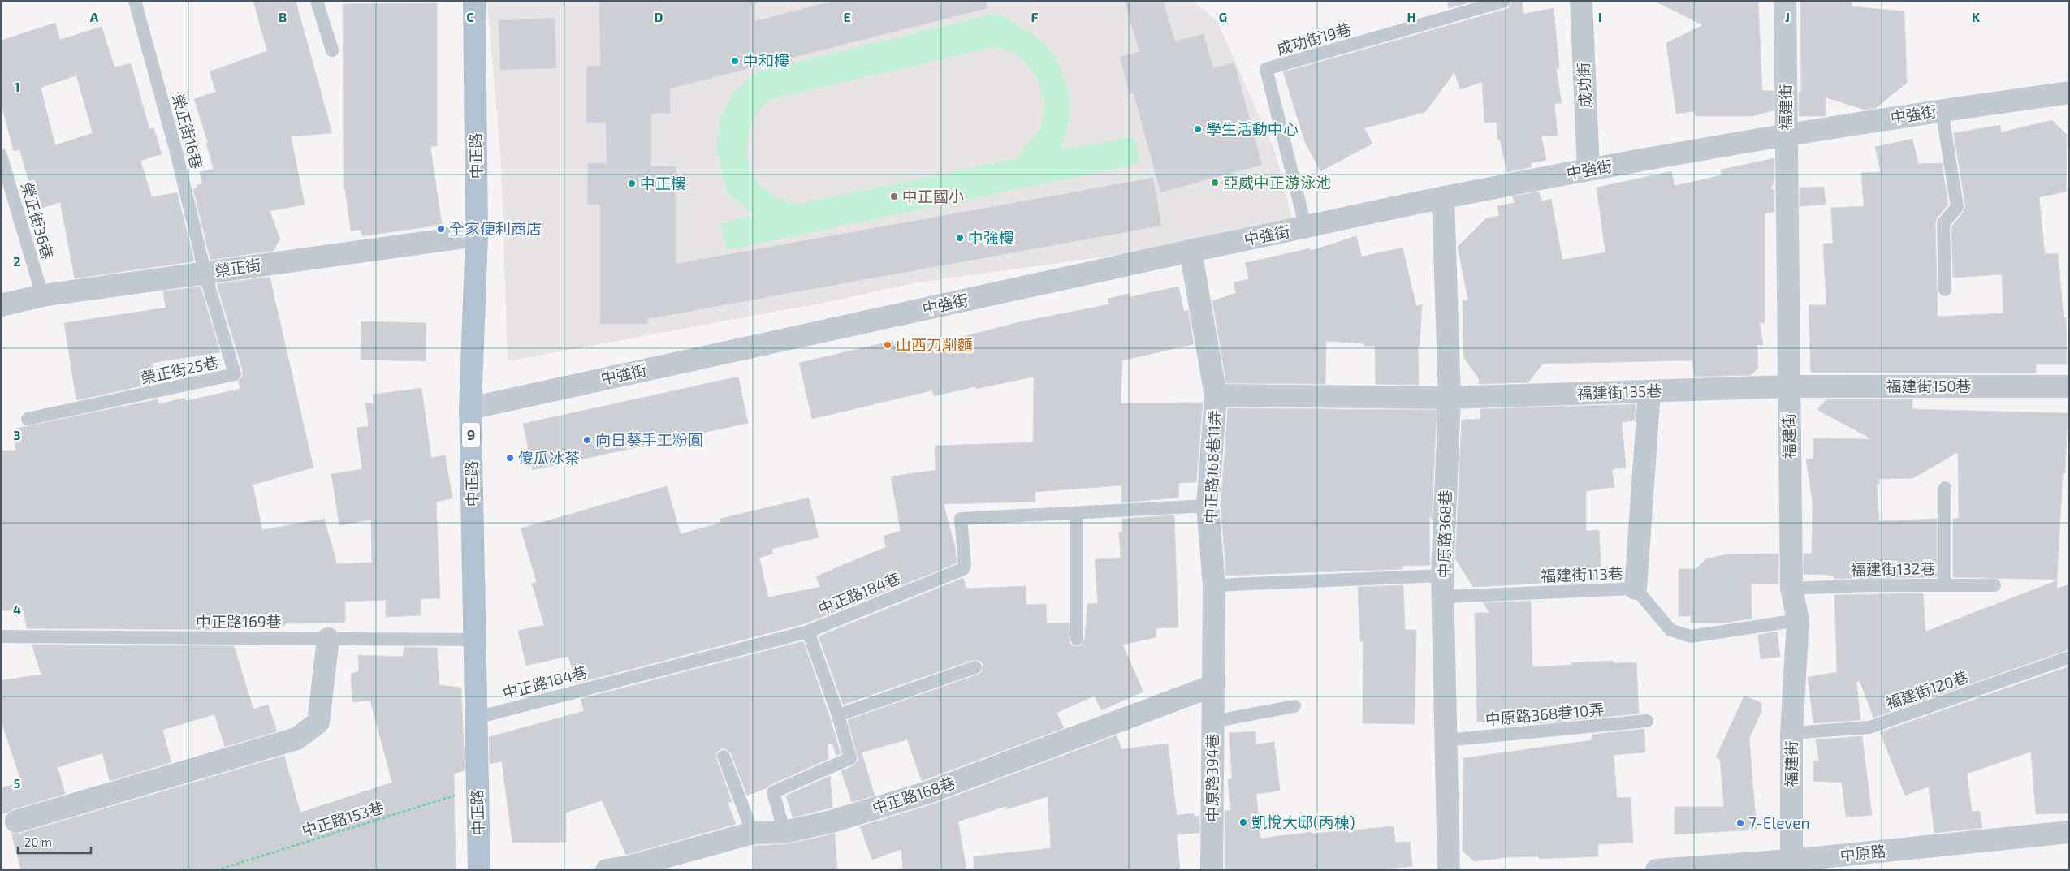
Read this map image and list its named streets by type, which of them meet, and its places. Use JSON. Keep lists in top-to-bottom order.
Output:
{
  "streets": {
    "main road": ["中正路", "9"],
    "street": [
      "成功街",
      "福建街",
      "中強街",
      "榮正街",
      "福建街150巷",
      "福建街135巷",
      "中正路168巷11弄",
      "中原路368巷",
      "中原路394巷",
      "中正路168巷",
      "中原路"
    ],
    "lane": [
      "成功街19巷",
      "榮正街16巷",
      "榮正街36巷",
      "榮正街25巷",
      "福建街132巷",
      "福建街113巷",
      "中正路184巷",
      "中正路169巷",
      "福建街120巷",
      "中原路368巷10弄"
    ],
    "path": ["中正路153巷"]
  },
  "crossings": [
    ["成功街19巷", "中強街"],
    ["成功街", "中強街"],
    ["福建街", "中強街"],
    ["福建街", "福建街150巷"],
    ["福建街", "福建街135巷"],
    ["福建街", "福建街132巷"],
    ["福建街", "福建街113巷"],
    ["福建街", "福建街120巷"],
    ["福建街", "中原路"],
    ["中強街", "中正路"],
    ["中強街", "中正路168巷11弄"],
    ["中強街", "中原路368巷"],
    ["榮正街16巷", "榮正街"],
    ["榮正街16巷", "榮正街25巷"],
    ["中正路", "榮正街"],
    ["中正路", "中正路184巷"],
    ["中正路", "中正路169巷"],
    ["中正路", "中正路153巷"],
    ["榮正街36巷", "榮正街"],
    ["榮正街", "榮正街25巷"],
    ["福建街150巷", "福建街135巷"],
    ["福建街135巷", "中正路168巷11弄"],
    ["福建街135巷", "中原路368巷"],
    ["中正路168巷11弄", "福建街113巷"],
    ["中正路168巷11弄", "中正路184巷"],
    ["中正路168巷11弄", "中原路394巷"],
    ["中正路168巷11弄", "中正路168巷"],
    ["中原路368巷", "福建街113巷"],
    ["中原路368巷", "中原路368巷10弄"],
    ["中原路394巷", "中正路168巷"]
  ],
  "places": [
    "中和樓",
    "學生活動中心",
    "亞威中正游泳池",
    "中正樓",
    "中正國小",
    "全家便利商店",
    "中強樓",
    "山西刀削麵",
    "向日葵手工粉圓",
    "傻瓜冰茶",
    "凱悅大邸(丙棟)",
    "7-Eleven"
  ],
  "scale_bar": "20 m",
  "grid": {
    "columns": [
      "A",
      "B",
      "C",
      "D",
      "E",
      "F",
      "G",
      "H",
      "I",
      "J",
      "K"
    ],
    "rows": [
      "1",
      "2",
      "3",
      "4",
      "5"
    ]
  }
}
